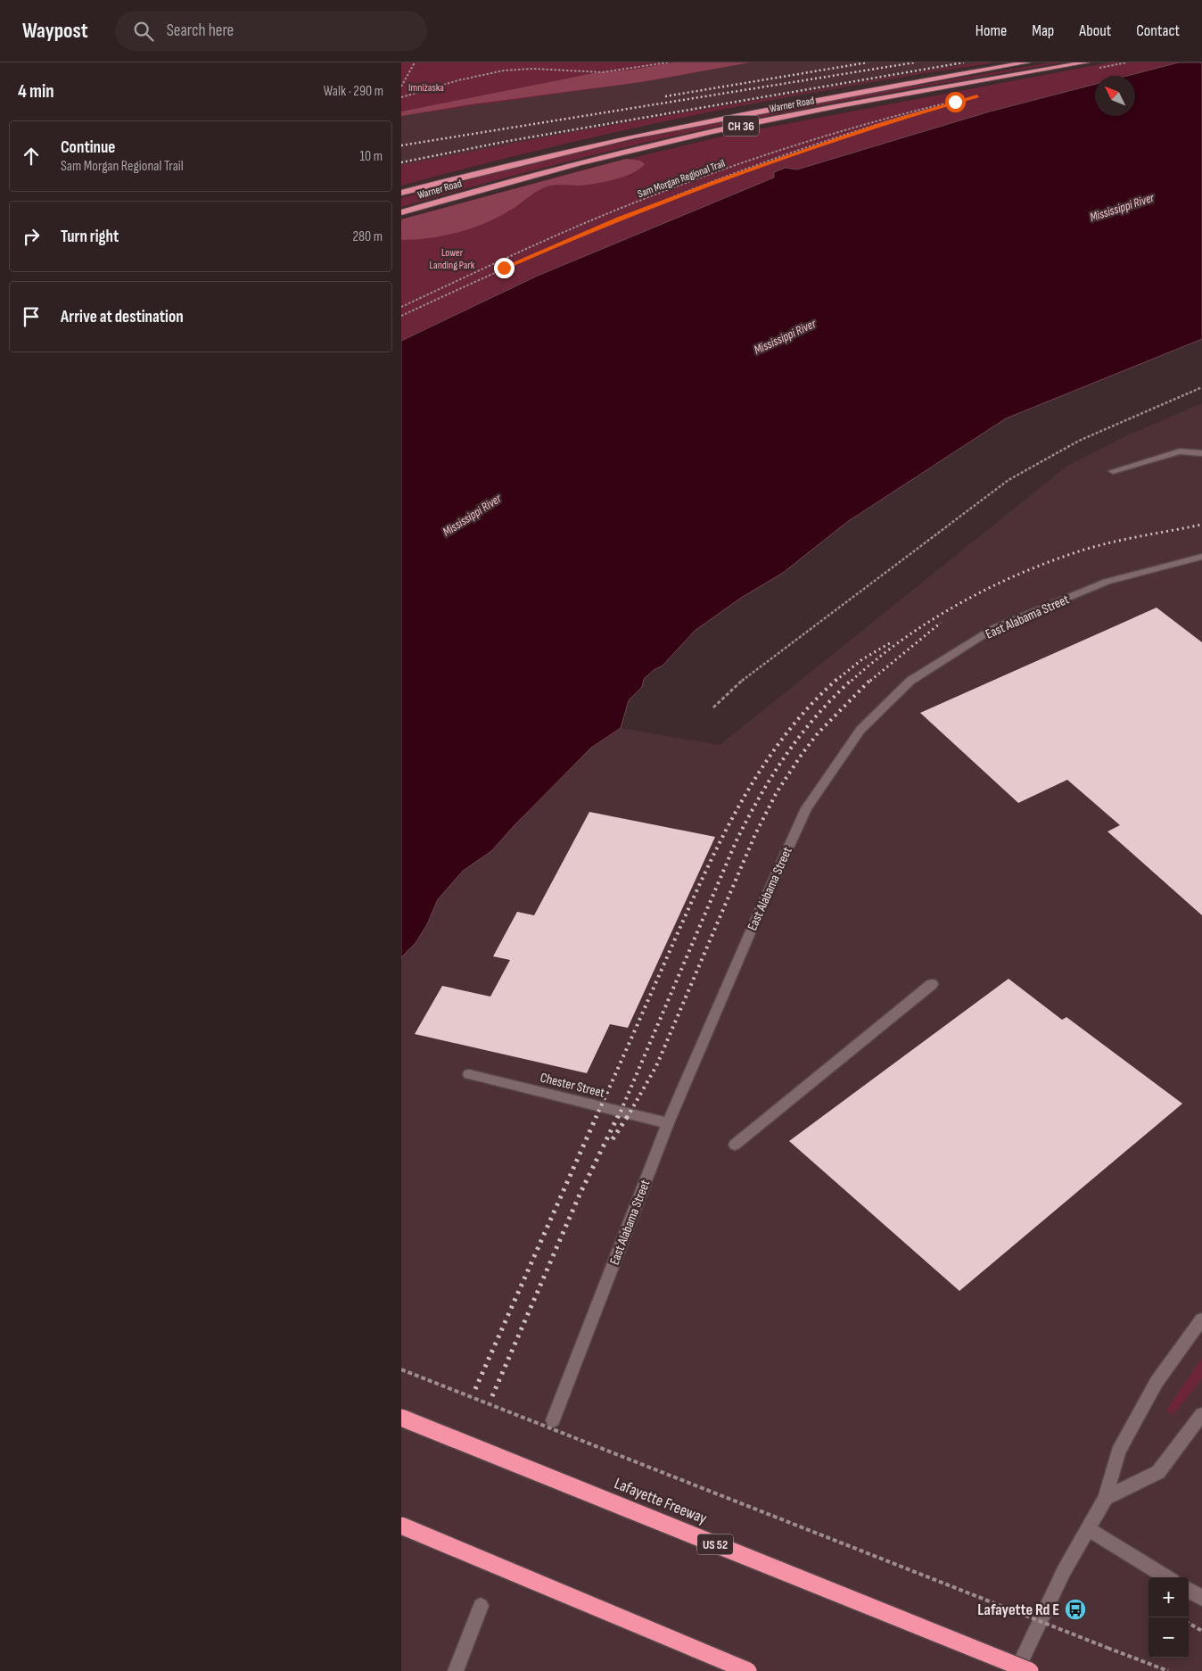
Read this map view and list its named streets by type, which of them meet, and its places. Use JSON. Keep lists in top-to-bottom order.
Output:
{
  "streets": {
    "highway": [
      "Warner Road",
      "CH 36",
      "Lafayette Freeway",
      "US 52"
    ],
    "street": ["East Alabama Street", "Chester Street"],
    "path": ["Sam Morgan Regional Trail"]
  },
  "crossings": [
    ["East Alabama Street", "Chester Street"]
  ],
  "water": ["Mississippi River"],
  "parks": ["Imniżaska", "Lower Landing Park"],
  "places": {
    "bus stop": ["Lafayette Rd E"]
  },
  "north": "top left",
  "page": {
    "header": "Waypost",
    "search": "Search here",
    "nav": [
      "Home",
      "Map",
      "About",
      "Contact"
    ],
    "heading": ["4 min", "Walk · 290 m"],
    "list": [
      ["Continue", "Sam Morgan Regional Trail", "10 m"],
      ["Turn right", "280 m"],
      "Arrive at destination"
    ],
    "map_buttons": ["+", "−"]
  }
}
